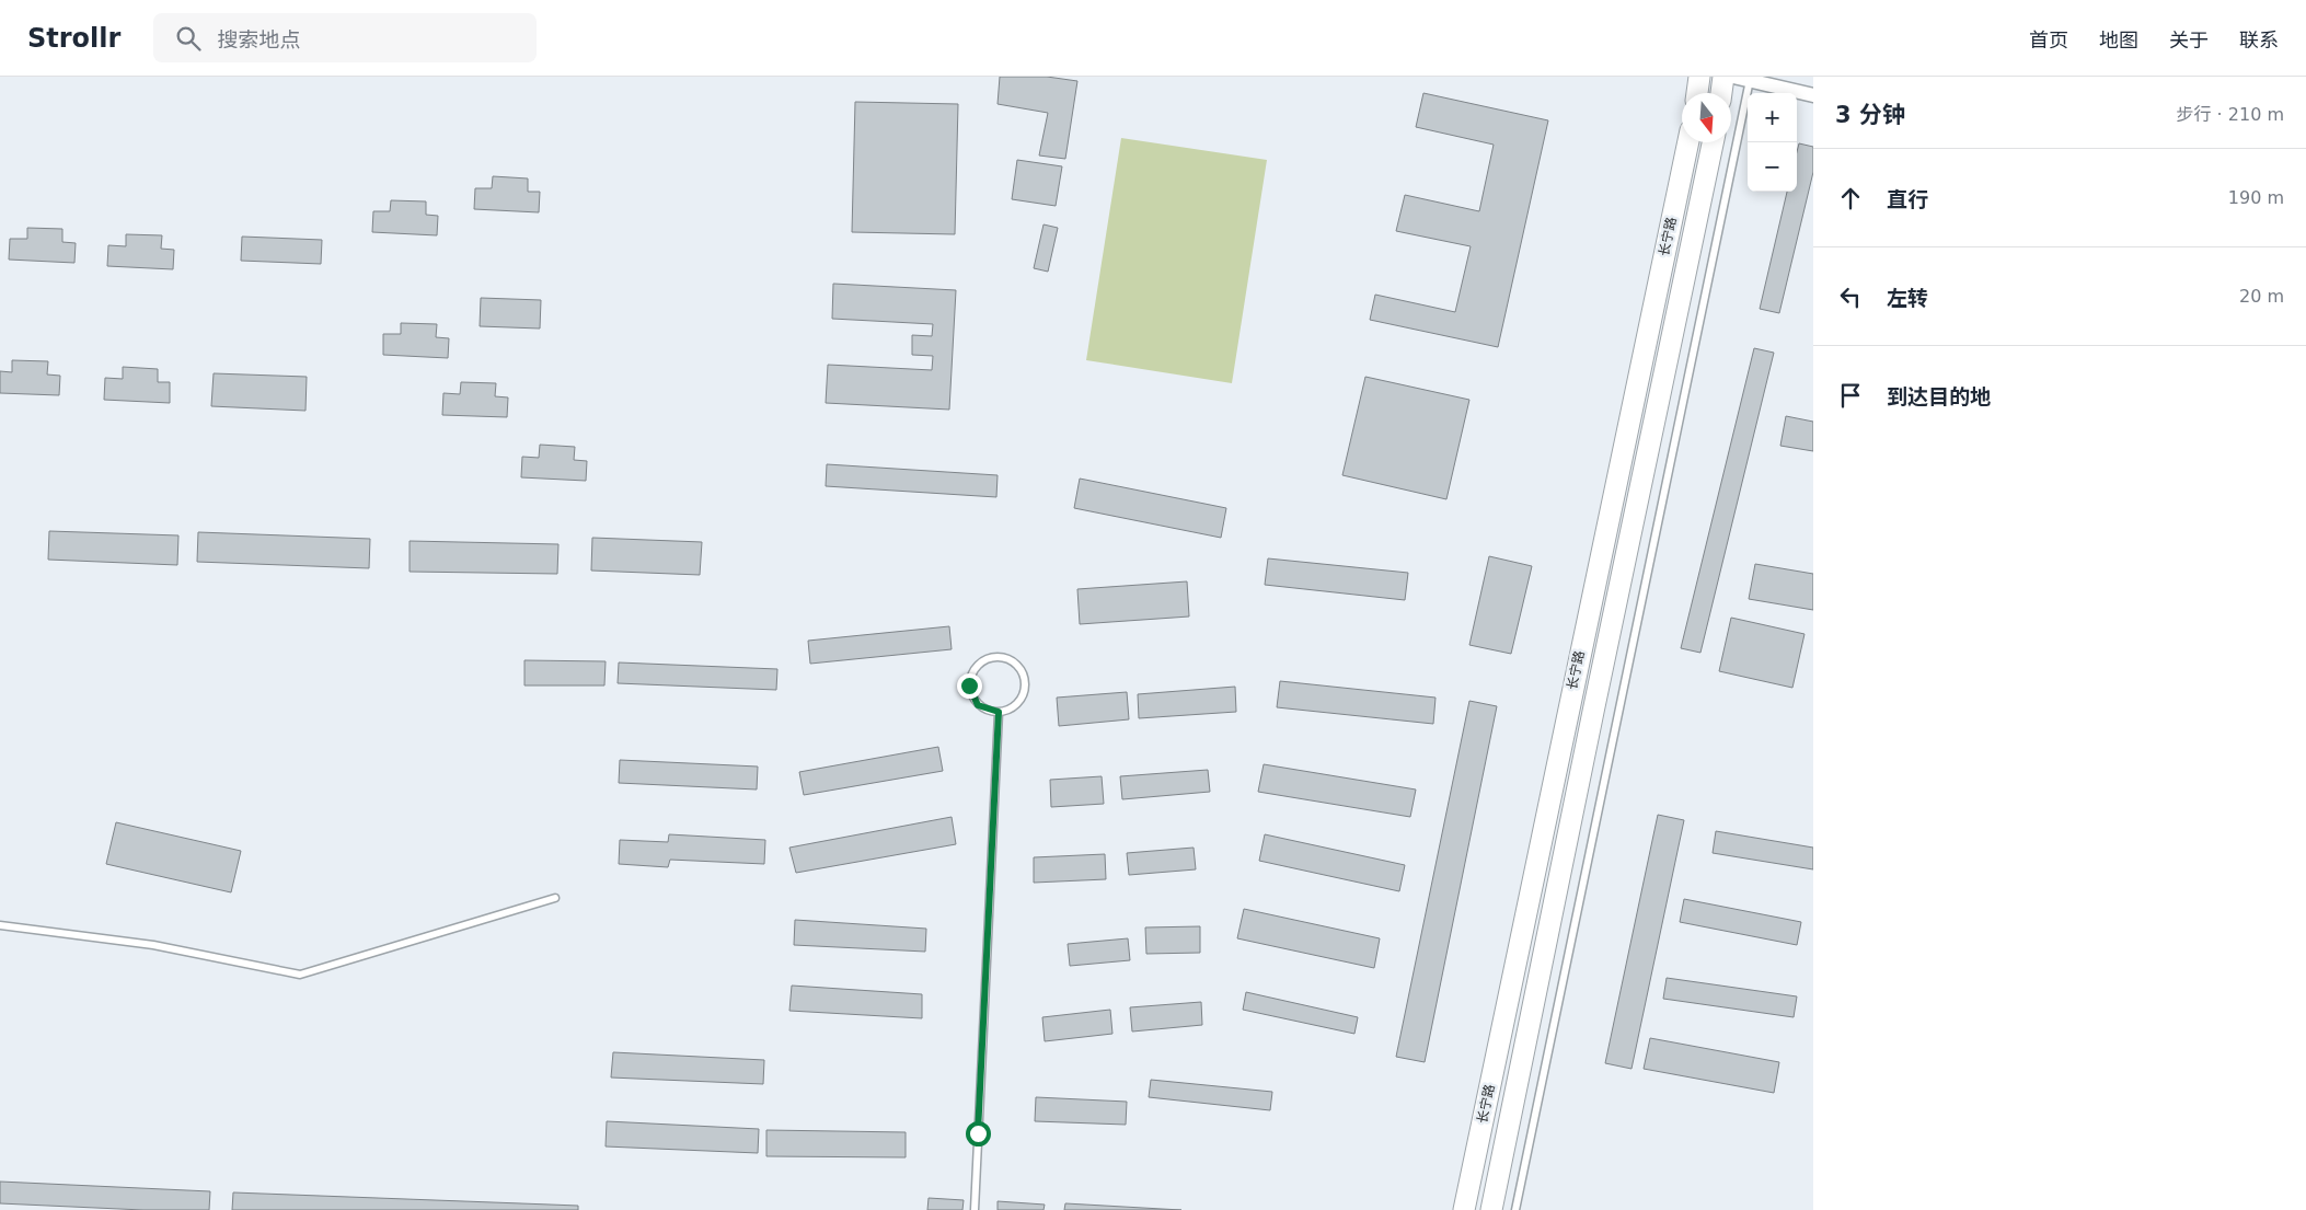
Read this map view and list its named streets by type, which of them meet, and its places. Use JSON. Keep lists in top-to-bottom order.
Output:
{
  "streets": {
    "main road": ["长宁路"]
  },
  "north": "bottom",
  "page": {
    "header": "Strollr",
    "search": "搜索地点",
    "nav": [
      "首页",
      "地图",
      "关于",
      "联系"
    ],
    "heading": ["3 分钟", "步行 · 210 m"],
    "map_buttons": ["+", "−"],
    "list": [
      ["直行", "190 m"],
      ["左转", "20 m"],
      "到达目的地"
    ]
  }
}
